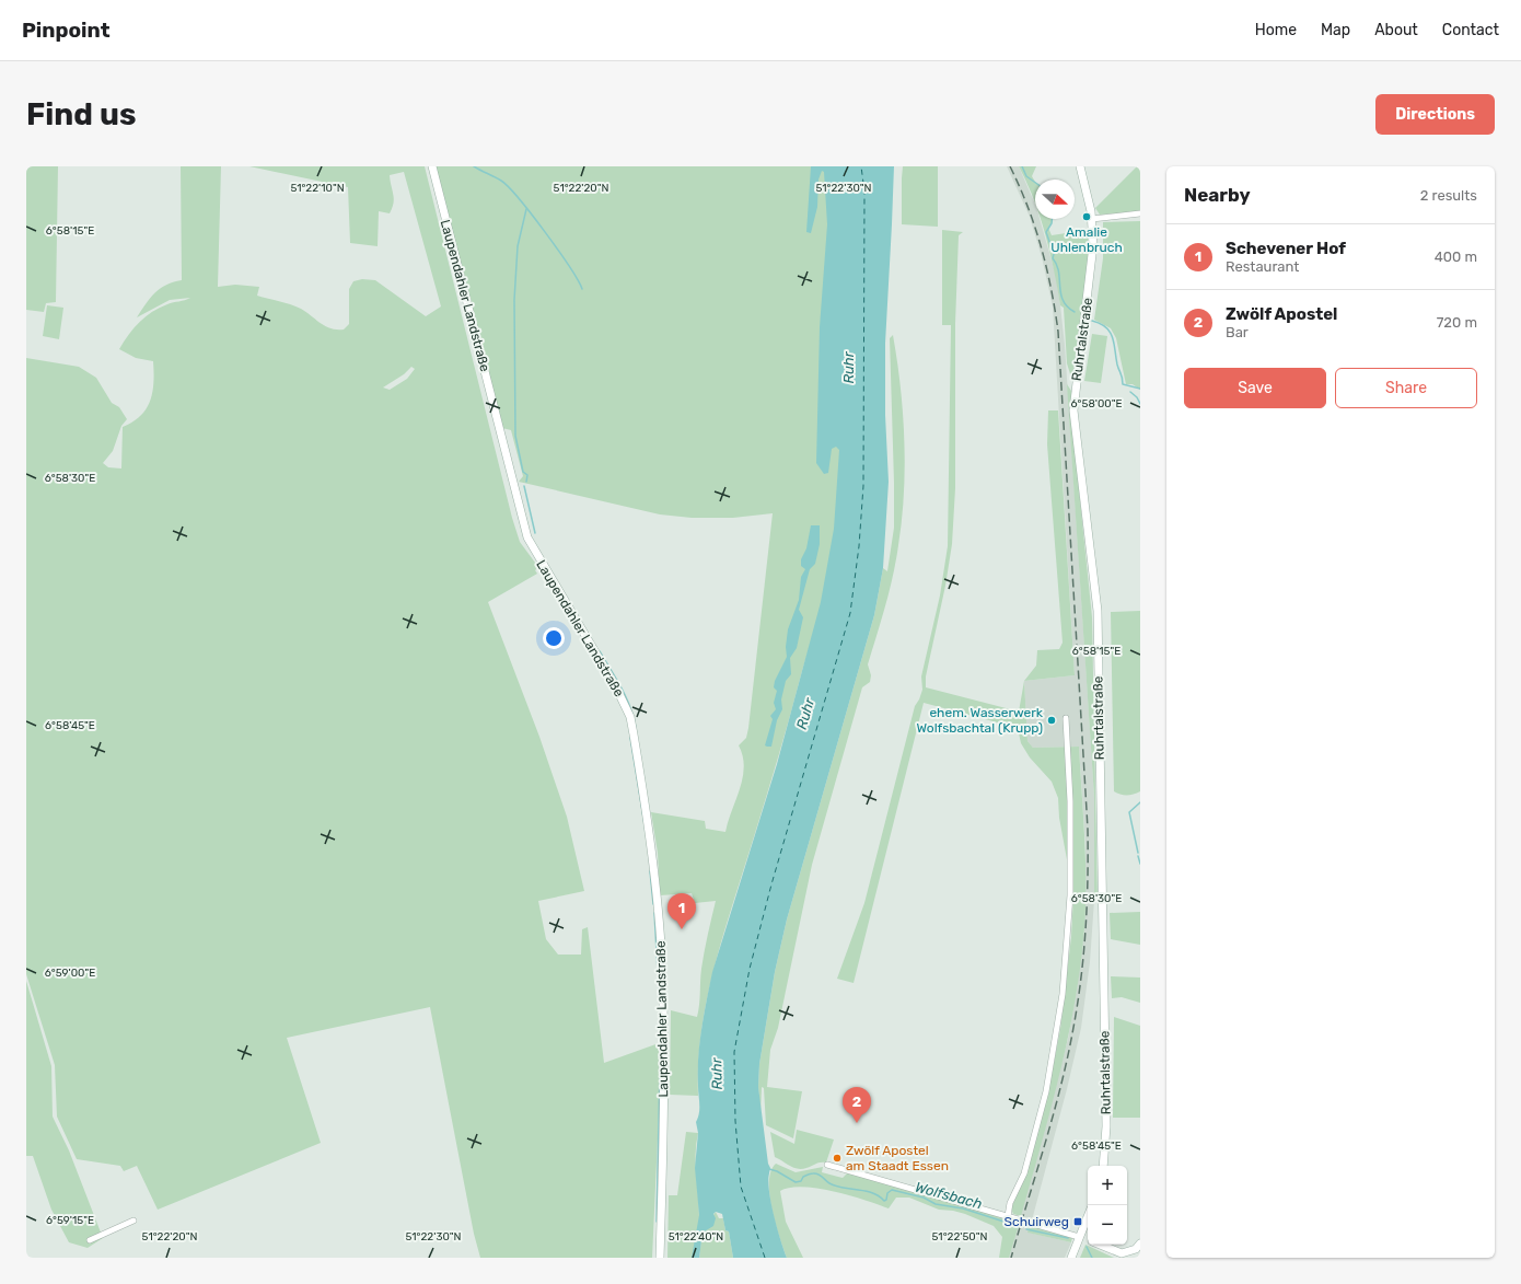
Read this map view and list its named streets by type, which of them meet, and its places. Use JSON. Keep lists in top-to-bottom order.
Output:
{
  "streets": {
    "main road": ["Laupendahler Landstraße", "Ruhrtalstraße"]
  },
  "water": ["Ruhr", "Wolfsbach"],
  "places": {
    "other": ["Amalie Uhlenbruch", "ehem. Wasserwerk Wolfsbachtal (Krupp)", "Zwölf Apostel am Staadt Essen"],
    "transit": ["Schuirweg"]
  },
  "north": "right",
  "page": {
    "header": "Pinpoint",
    "nav": [
      "Home",
      "Map",
      "About",
      "Contact"
    ],
    "buttons": [
      "Directions",
      ["Save", "Share"]
    ],
    "title": "Find us",
    "heading": ["Nearby", "2 results"],
    "list": [
      {
        "mark": "1",
        "name": "Schevener Hof",
        "note": "Restaurant",
        "value": "400 m"
      },
      {
        "mark": "2",
        "name": "Zwölf Apostel",
        "note": "Bar",
        "value": "720 m"
      }
    ],
    "pins": ["1", "2"],
    "map_buttons": ["+", "−"]
  },
  "coordinates": [
    "51°22'10\"N",
    "51°22'20\"N",
    "51°22'30\"N",
    "6°58'15\"E",
    "6°58'00\"E",
    "6°58'30\"E",
    "6°58'45\"E",
    "6°59'00\"E",
    "6°59'15\"E",
    "51°22'40\"N",
    "51°22'50\"N"
  ]
}
